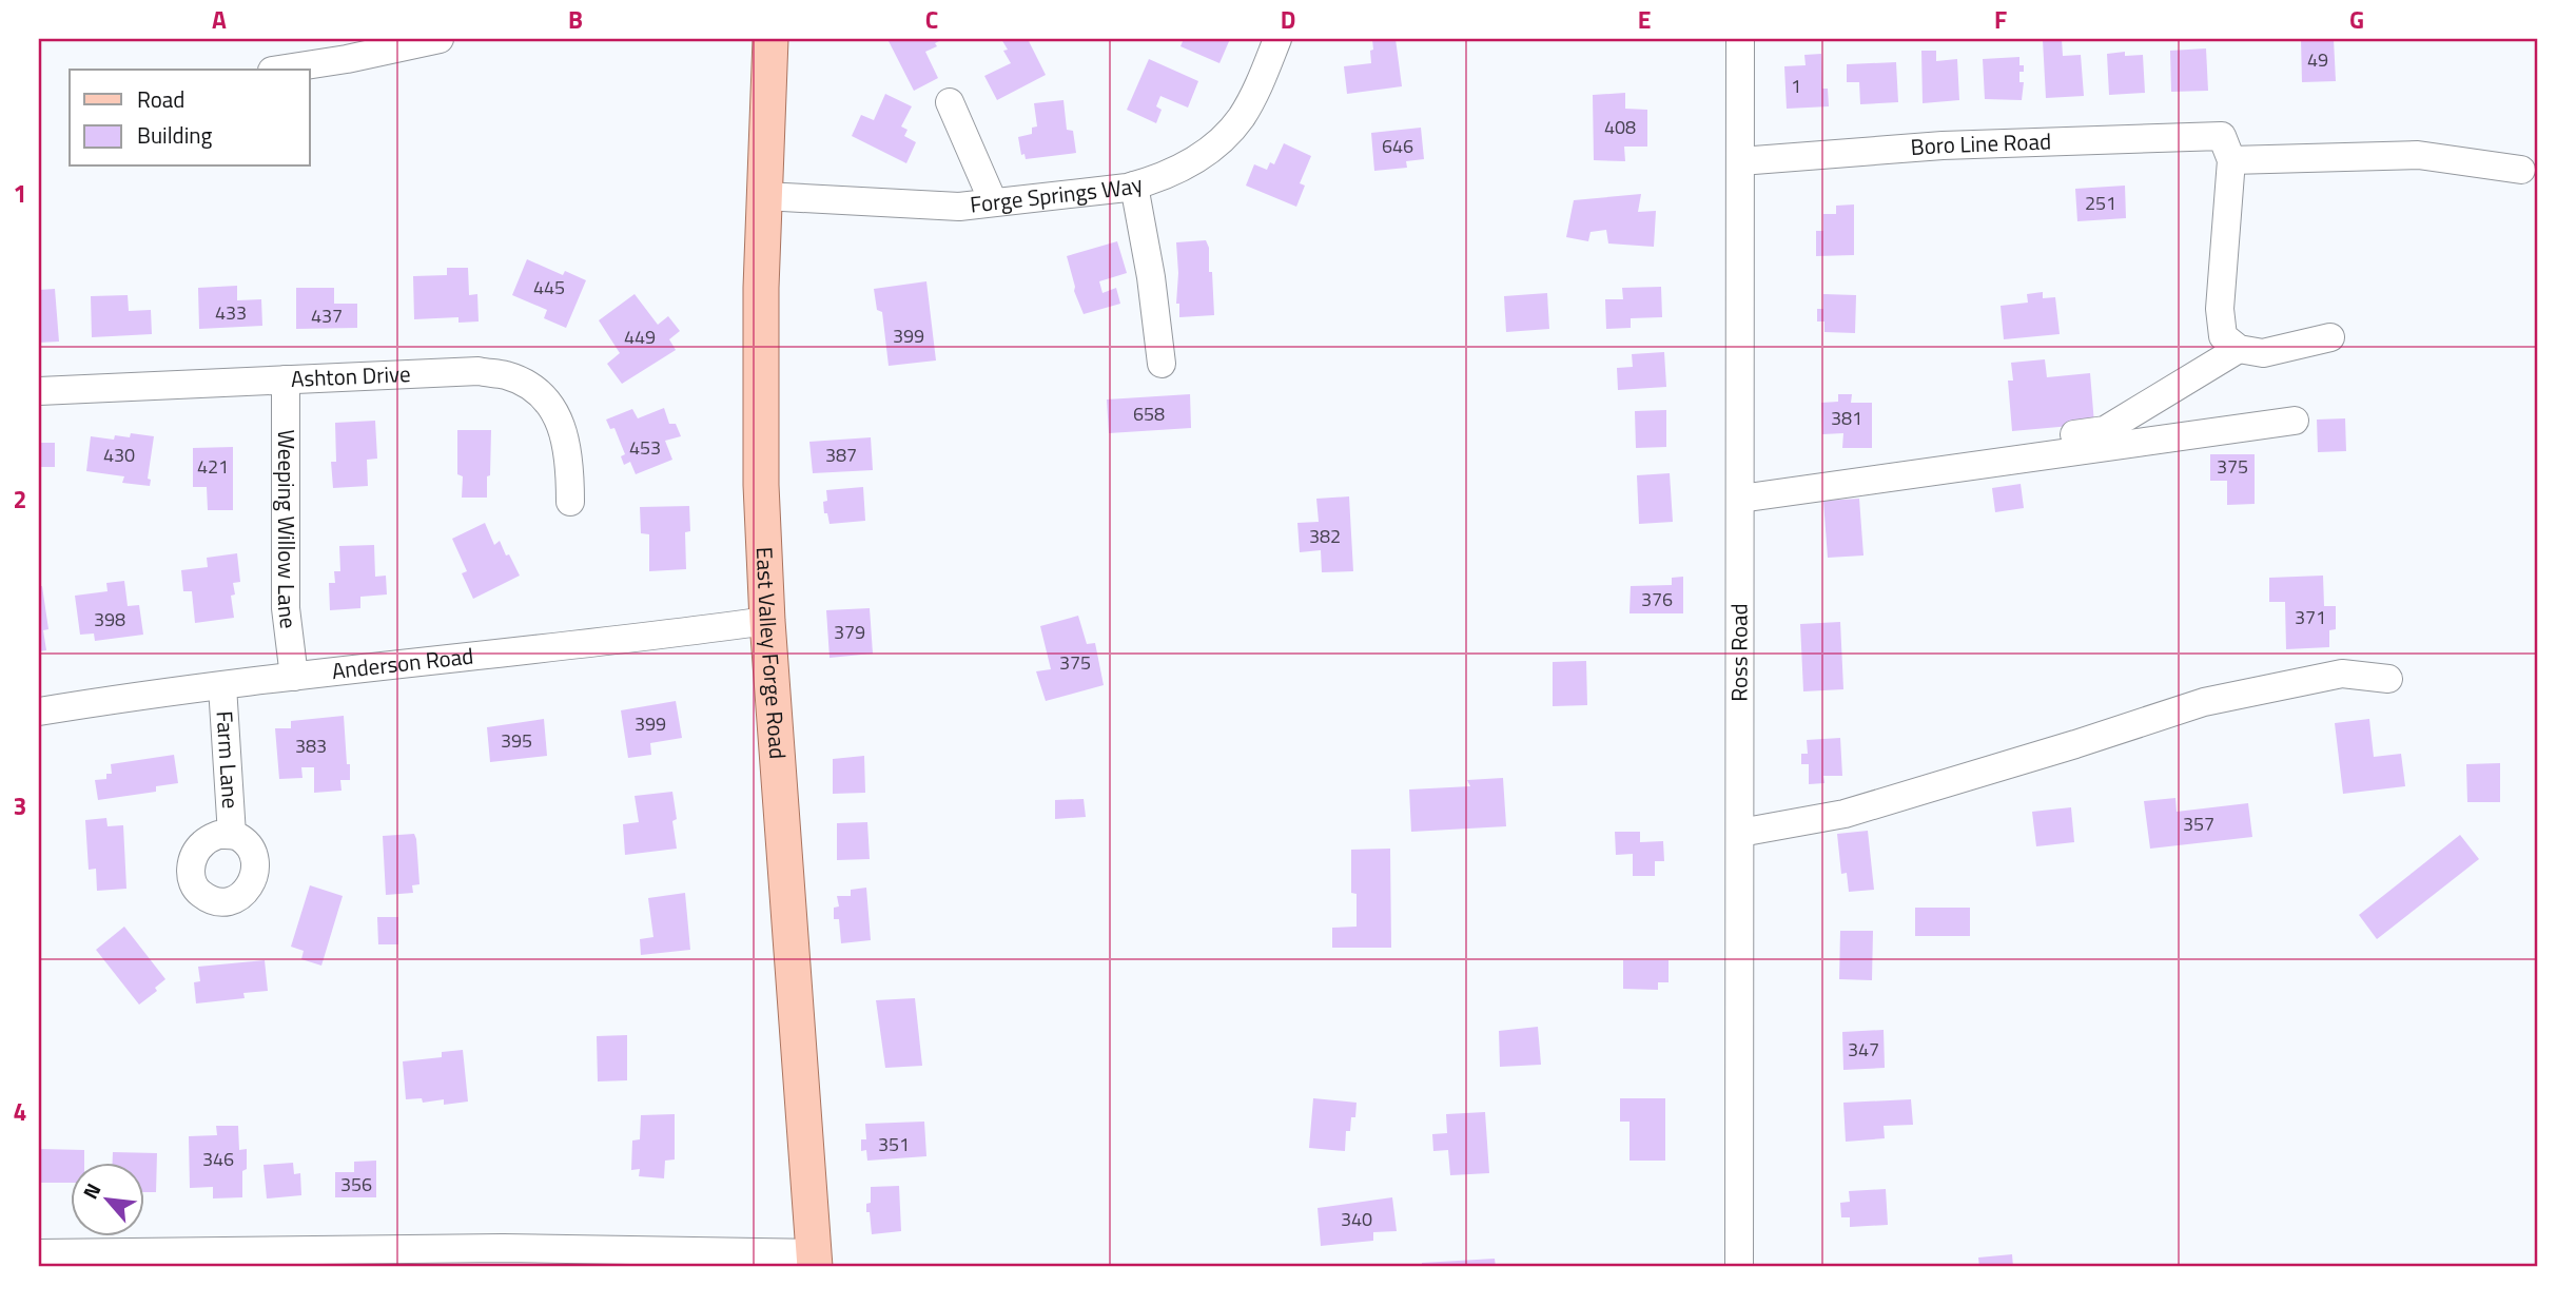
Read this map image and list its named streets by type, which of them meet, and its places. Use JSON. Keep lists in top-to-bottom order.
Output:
{
  "streets": {
    "main road": ["East Valley Forge Road"],
    "street": [
      "Boro Line Road",
      "Forge Springs Way",
      "Ashton Drive",
      "Weeping Willow Lane",
      "Ross Road",
      "Anderson Road",
      "Farm Lane"
    ]
  },
  "crossings": [
    ["Boro Line Road", "Ross Road"],
    ["Forge Springs Way", "East Valley Forge Road"],
    ["Ashton Drive", "Weeping Willow Lane"],
    ["Weeping Willow Lane", "Anderson Road"],
    ["East Valley Forge Road", "Anderson Road"],
    ["Anderson Road", "Farm Lane"]
  ],
  "house_numbers": [
    "49",
    "1",
    "408",
    "646",
    "251",
    "445",
    "433",
    "437",
    "399",
    "449",
    "658",
    "381",
    "453",
    "430",
    "387",
    "421",
    "375",
    "382",
    "376",
    "371",
    "398",
    "379",
    "375",
    "399",
    "395",
    "383",
    "357",
    "347",
    "351",
    "346",
    "356",
    "340"
  ],
  "legend": ["Road", "Building"],
  "north": "top left",
  "grid": {
    "columns": [
      "A",
      "B",
      "C",
      "D",
      "E",
      "F",
      "G"
    ],
    "rows": [
      "1",
      "2",
      "3",
      "4"
    ]
  }
}
